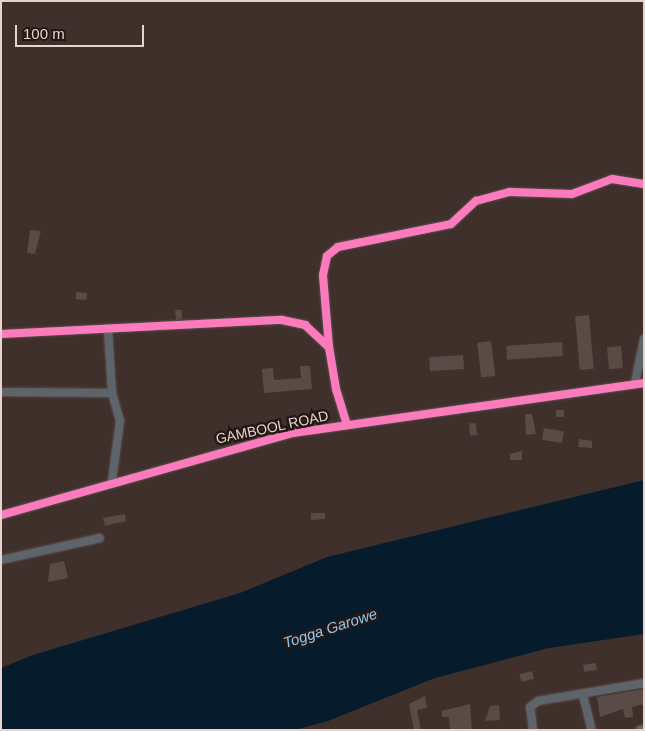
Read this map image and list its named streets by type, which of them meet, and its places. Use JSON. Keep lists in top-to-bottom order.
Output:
{
  "streets": {
    "street": ["GAMBOOL ROAD"]
  },
  "water": ["Togga Garowe"],
  "scale_bar": "100 m"
}
